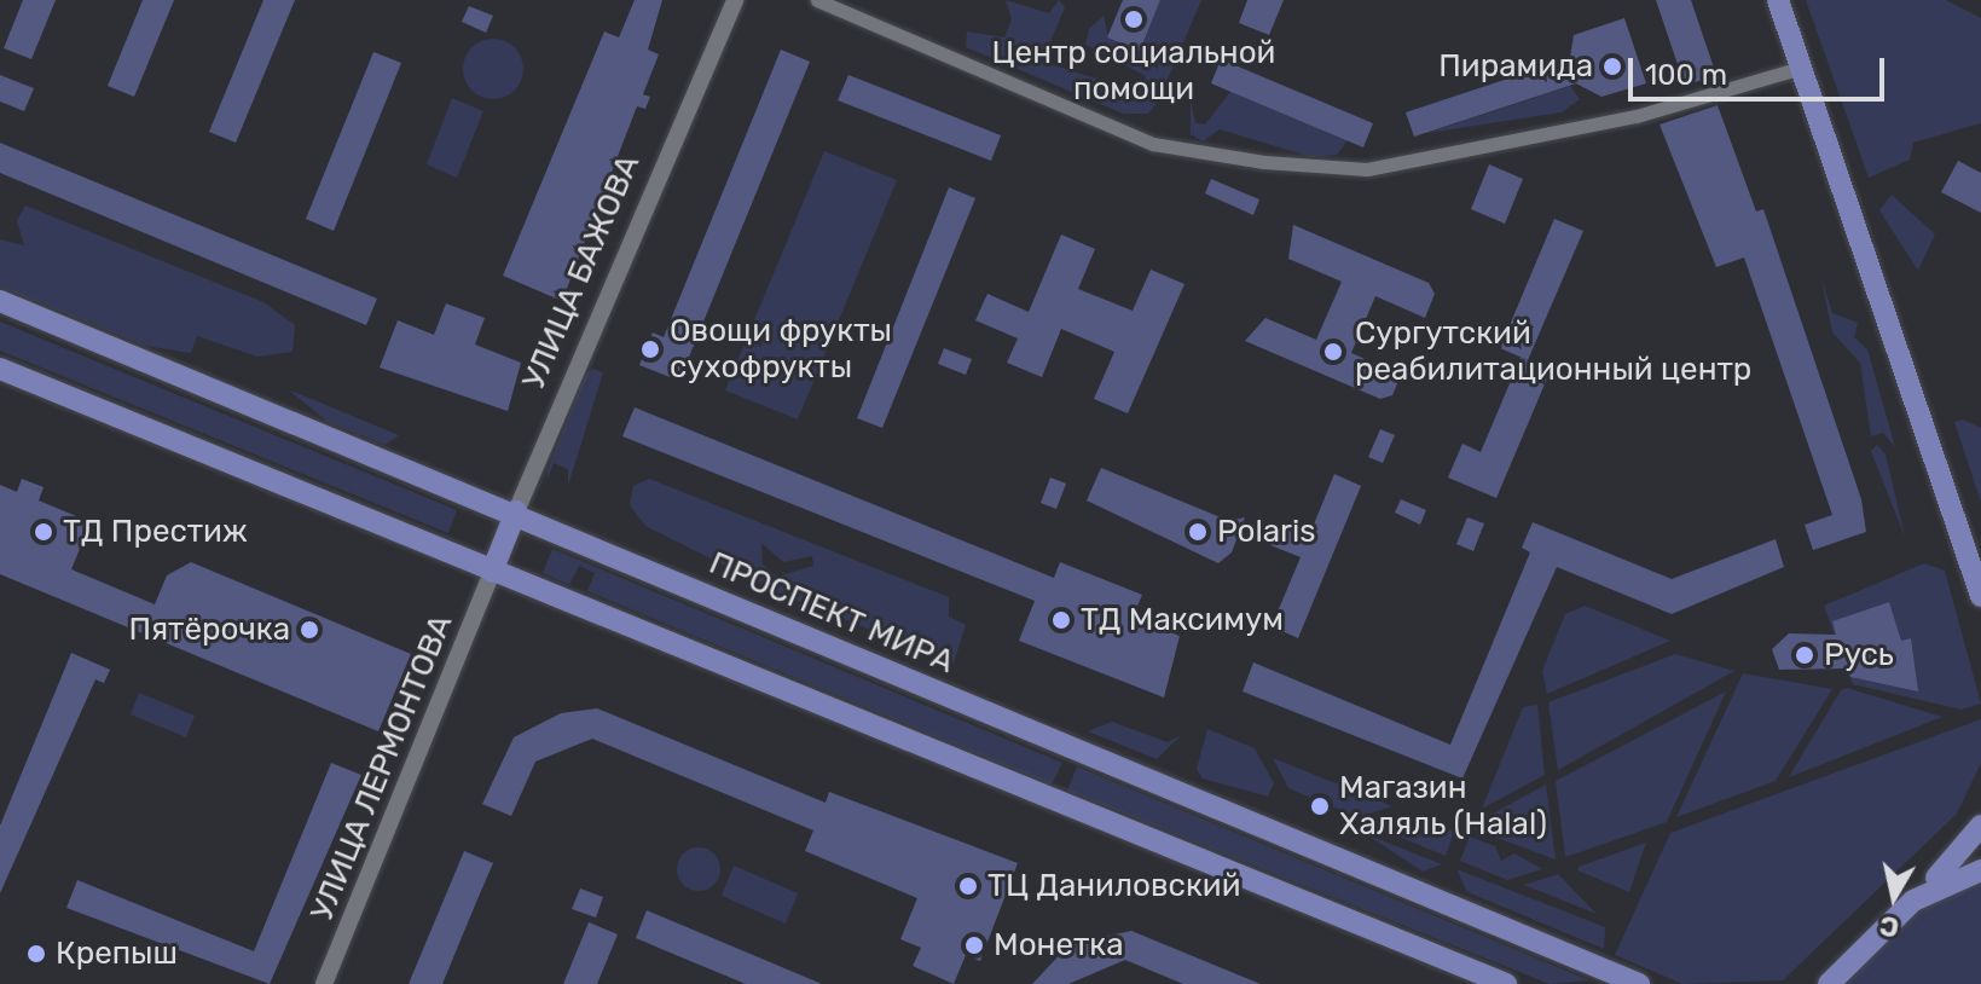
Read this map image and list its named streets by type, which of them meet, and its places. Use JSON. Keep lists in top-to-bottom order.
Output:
{
  "streets": {
    "main road": ["УЛИЦА БАЖОВА", "ПРОСПЕКТ МИРА"],
    "street": ["УЛИЦА ЛЕРМОНТОВА"]
  },
  "crossings": [
    ["УЛИЦА БАЖОВА", "ПРОСПЕКТ МИРА"],
    ["УЛИЦА БАЖОВА", "УЛИЦА ЛЕРМОНТОВА"]
  ],
  "places": [
    "Центр социальной помощи",
    "Пирамида",
    "Овощи фрукты сухофрукты",
    "Сургутский реабилитационный центр",
    "ТД Престиж",
    "Polaris",
    "ТД Максимум",
    "Пятёрочка",
    "Русь",
    "Магазин Халяль (Halal)",
    "ТЦ Даниловский",
    "Монетка",
    "Крепыш"
  ],
  "scale_bar": "100 m",
  "north": "bottom"
}
